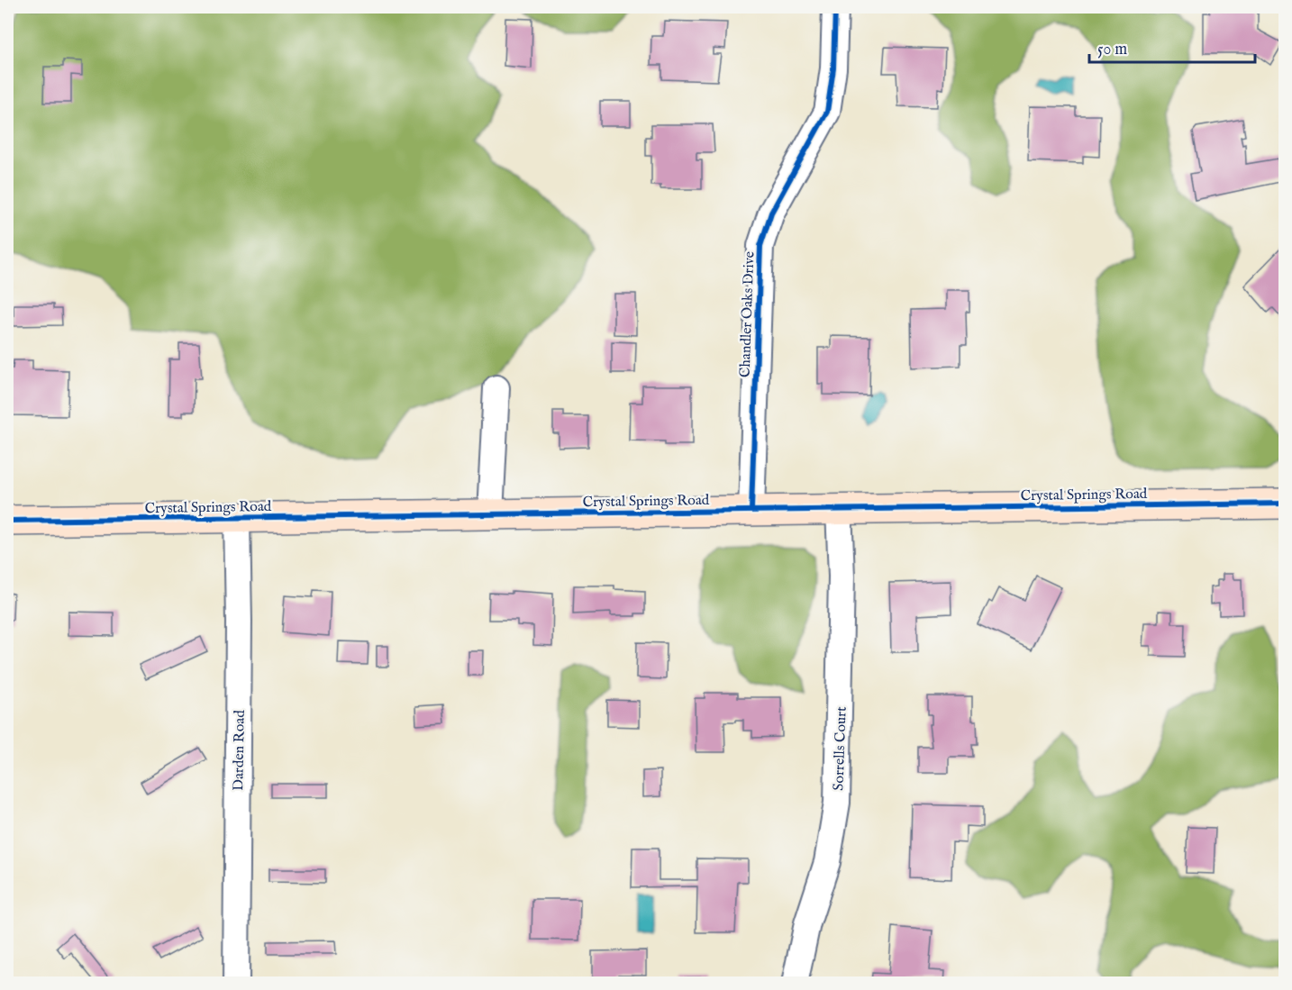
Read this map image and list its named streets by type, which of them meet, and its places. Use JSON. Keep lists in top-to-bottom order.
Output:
{
  "streets": {
    "street": [
      "Chandler Oaks Drive",
      "Crystal Springs Road",
      "Sorrells Court",
      "Darden Road"
    ]
  },
  "crossings": [
    ["Chandler Oaks Drive", "Crystal Springs Road"],
    ["Crystal Springs Road", "Sorrells Court"],
    ["Crystal Springs Road", "Darden Road"]
  ],
  "scale_bar": "50 m"
}
